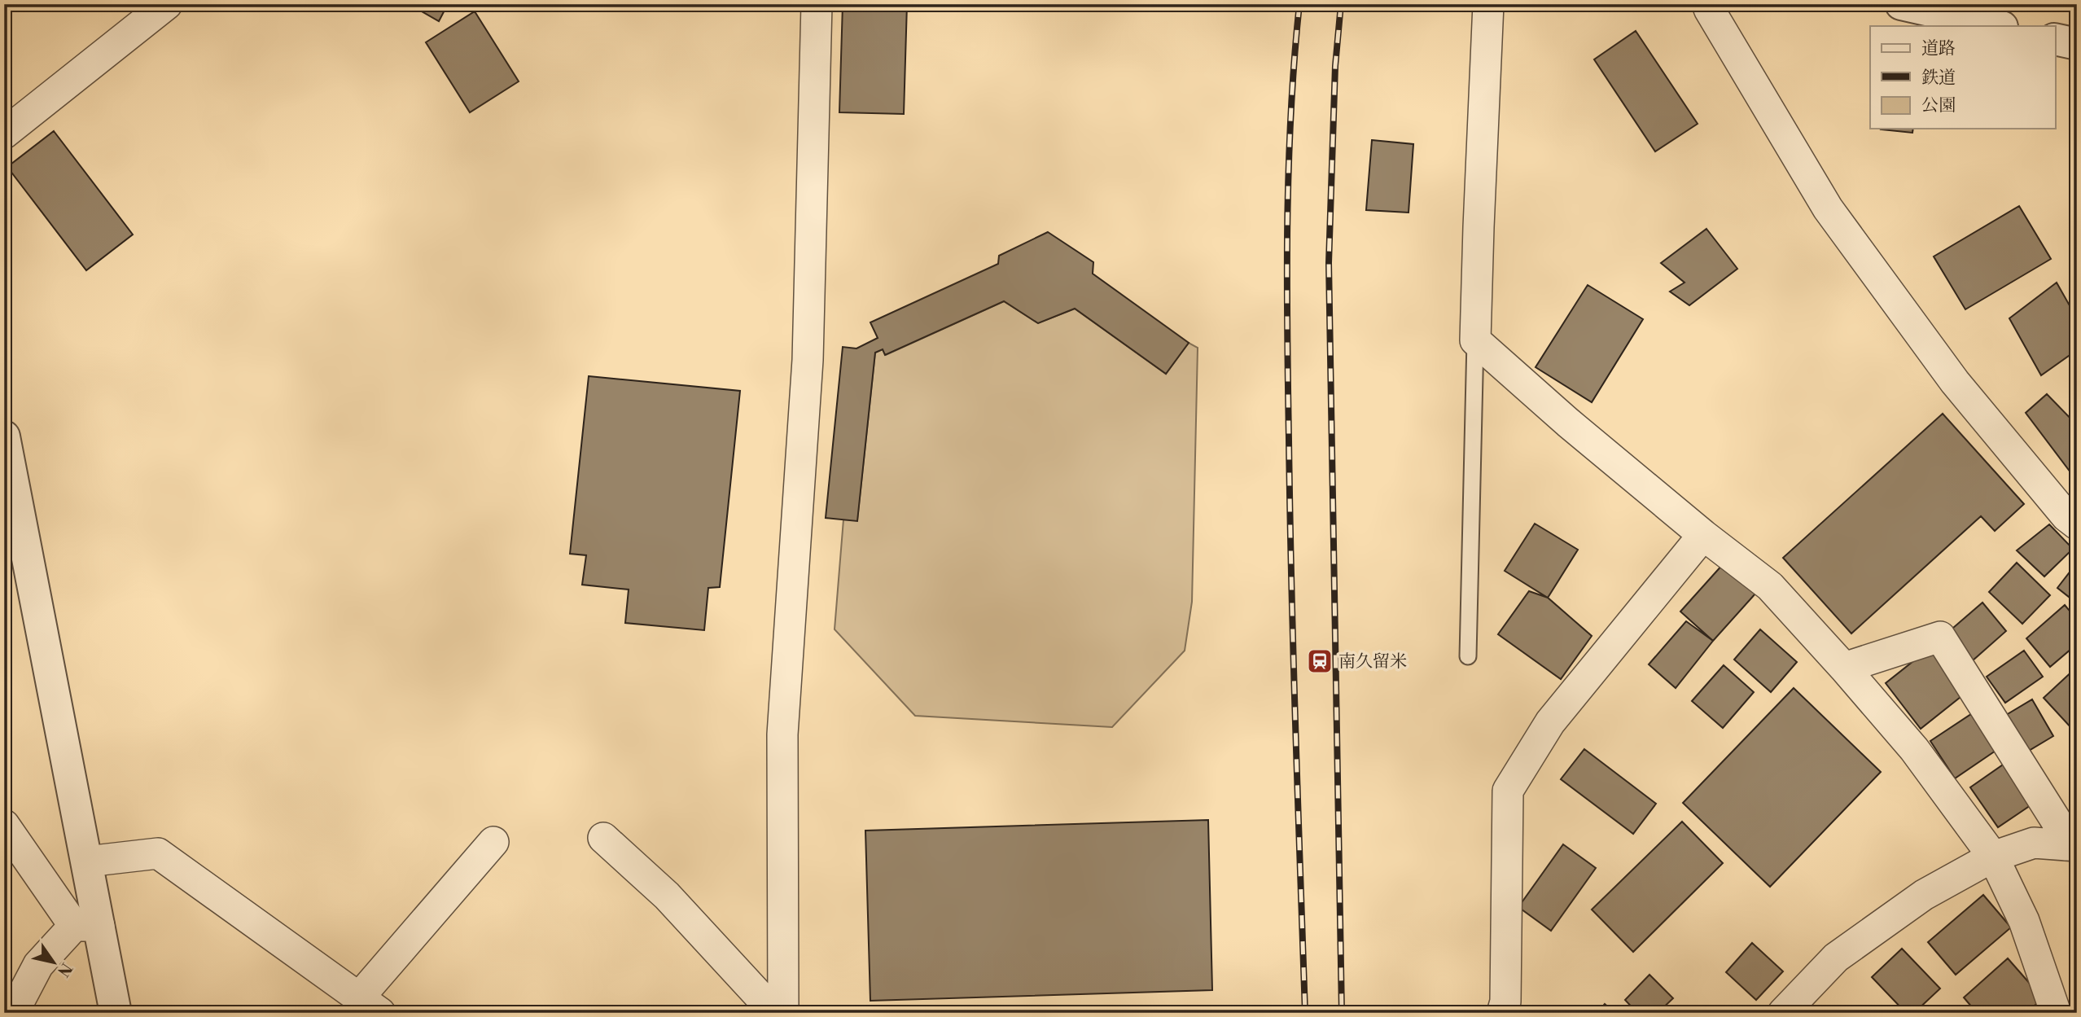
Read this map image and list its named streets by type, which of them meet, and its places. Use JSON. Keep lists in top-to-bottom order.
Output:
{
  "places": {
    "station": ["南久留米"]
  },
  "legend": ["道路", "鉄道", "公園"],
  "north": "bottom right"
}
